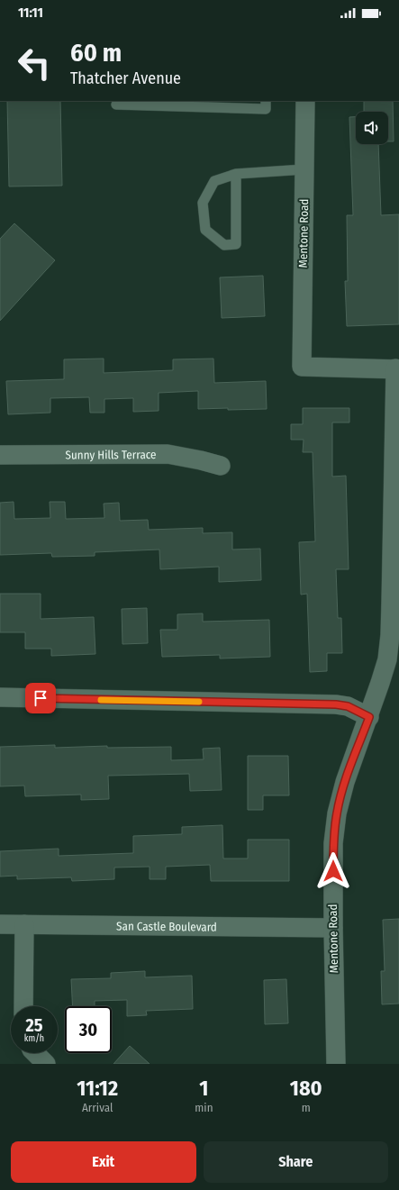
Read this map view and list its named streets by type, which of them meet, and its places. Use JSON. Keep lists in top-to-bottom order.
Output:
{
  "streets": {
    "street": ["Mentone Road", "Sunny Hills Terrace", "San Castle Boulevard"]
  },
  "crossings": [
    ["Mentone Road", "San Castle Boulevard"]
  ],
  "page": {
    "status": "11:11",
    "turn": ["60 m", "Thatcher Avenue"],
    "speed": "25 km/h",
    "limit": "30",
    "eta": [
      "11:12",
      "Arrival",
      "1",
      "min",
      "180",
      "m"
    ],
    "buttons": ["Exit", "Share"]
  }
}
